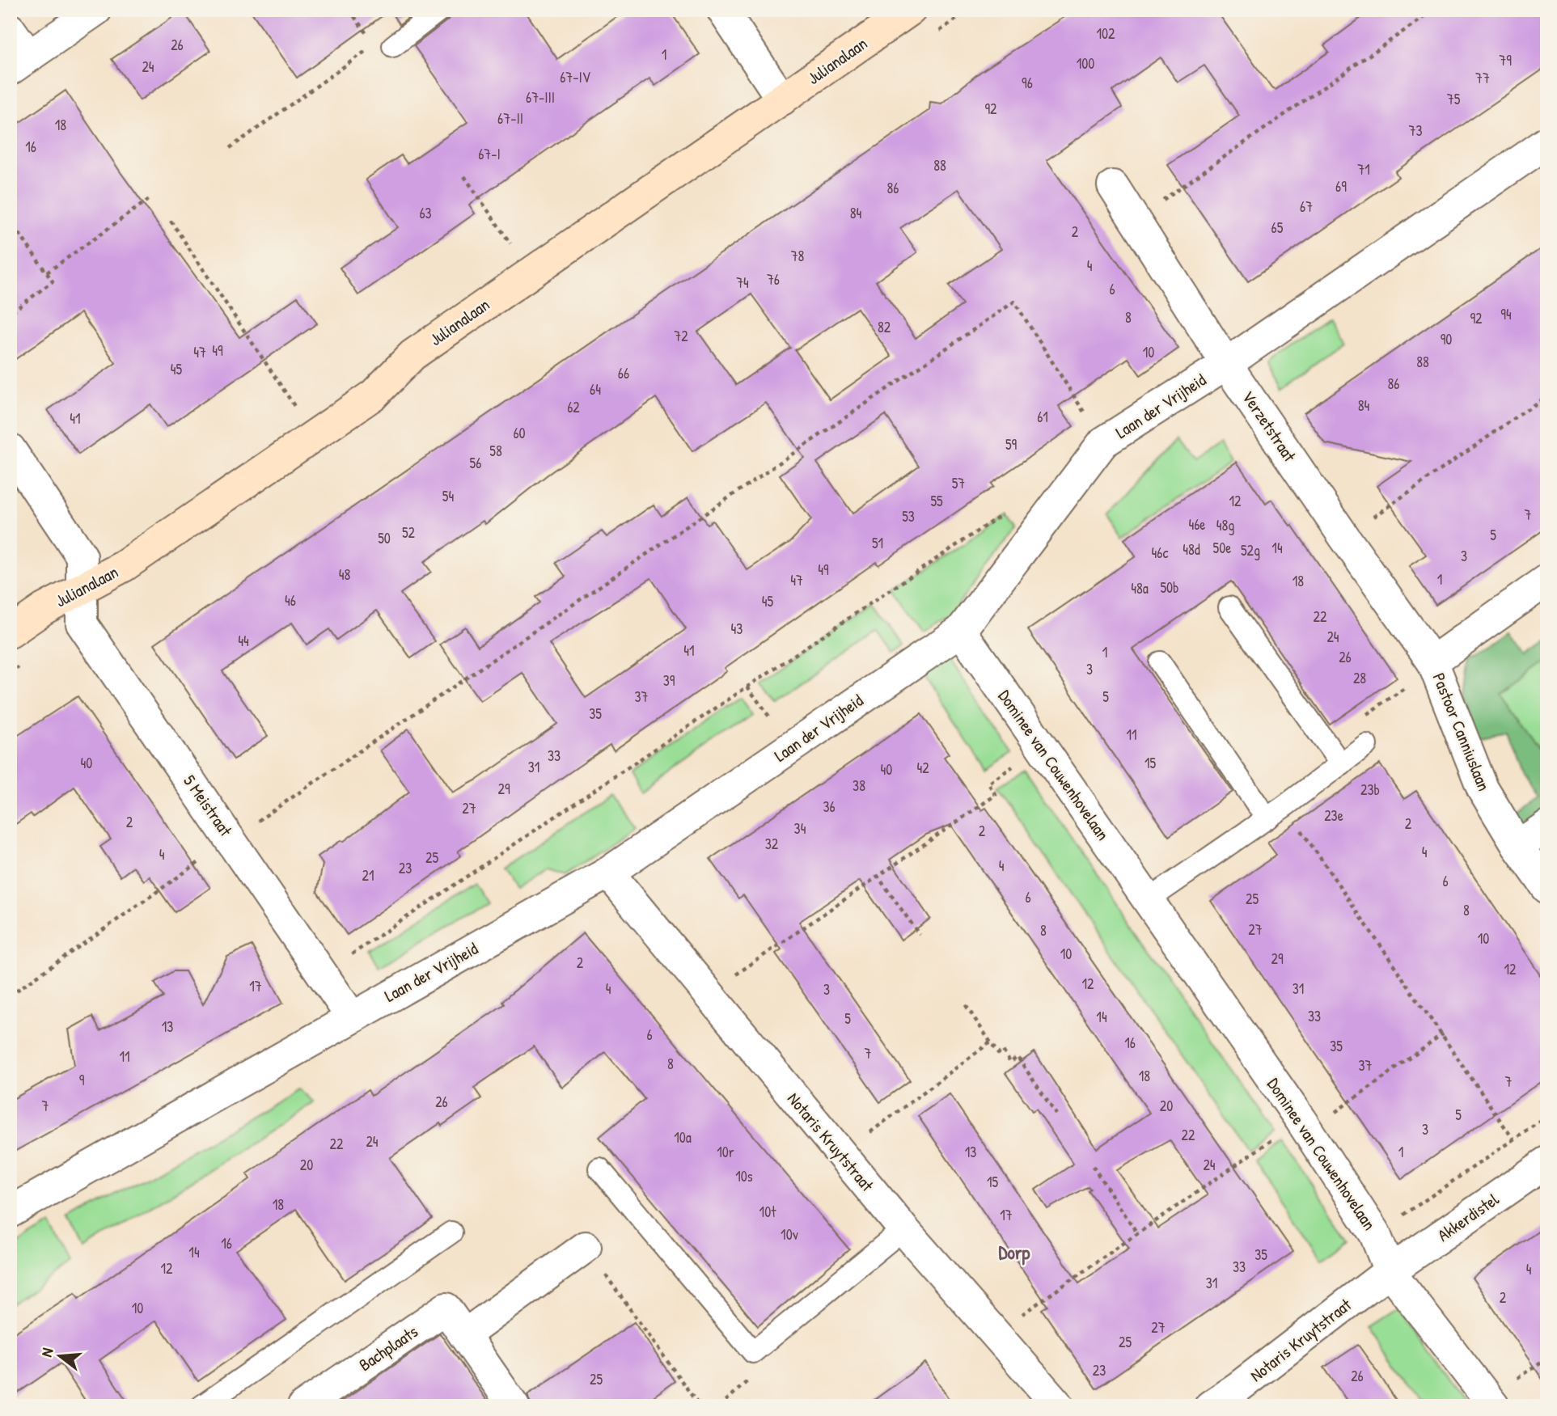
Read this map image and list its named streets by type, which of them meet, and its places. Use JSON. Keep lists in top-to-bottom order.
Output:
{
  "streets": {
    "street": [
      "Julianalaan",
      "Laan der Vrijheid",
      "Verzetstraat",
      "Pastoor Canniuslaan",
      "Dominee van Couwenhovelaan",
      "5 Meistraat",
      "Notaris Kruytstraat",
      "Akkerdistel",
      "Bachplaats"
    ]
  },
  "crossings": [
    ["Julianalaan", "5 Meistraat"],
    ["Laan der Vrijheid", "Verzetstraat"],
    ["Laan der Vrijheid", "Dominee van Couwenhovelaan"],
    ["Laan der Vrijheid", "5 Meistraat"],
    ["Laan der Vrijheid", "Notaris Kruytstraat"],
    ["Verzetstraat", "Pastoor Canniuslaan"],
    ["Dominee van Couwenhovelaan", "Notaris Kruytstraat"],
    ["Dominee van Couwenhovelaan", "Akkerdistel"],
    ["Notaris Kruytstraat", "Akkerdistel"]
  ],
  "districts": ["Dorp"],
  "house_numbers": [
    "102",
    "26",
    "1",
    "79",
    "100",
    "24",
    "67-IV",
    "77",
    "96",
    "67-III",
    "75",
    "92",
    "67-II",
    "18",
    "73",
    "16",
    "67-I",
    "88",
    "71",
    "69",
    "86",
    "67",
    "63",
    "84",
    "65",
    "2",
    "78",
    "4",
    "76",
    "74",
    "6",
    "94",
    "8",
    "92",
    "82",
    "72",
    "90",
    "49",
    "47",
    "10",
    "88",
    "45",
    "66",
    "86",
    "64",
    "84",
    "62",
    "61",
    "41",
    "60",
    "59",
    "58",
    "56",
    "57",
    "54",
    "55",
    "12",
    "7",
    "53",
    "46e",
    "48g",
    "52",
    "5",
    "50",
    "51",
    "50e",
    "14",
    "48d",
    "52g",
    "46c",
    "3",
    "49",
    "48",
    "1",
    "47",
    "18",
    "50b",
    "48a",
    "46",
    "45",
    "22",
    "43",
    "24",
    "44",
    "41",
    "1",
    "26",
    "3",
    "28",
    "39",
    "37",
    "5",
    "35",
    "11",
    "33",
    "40",
    "15",
    "31",
    "42",
    "40",
    "38",
    "29",
    "23b",
    "36",
    "27",
    "23e",
    "2",
    "2",
    "34",
    "2",
    "32",
    "4",
    "4",
    "25",
    "4",
    "23",
    "21",
    "6",
    "6",
    "25",
    "8",
    "27",
    "8",
    "10",
    "10",
    "29",
    "2",
    "12",
    "12",
    "17",
    "4",
    "31",
    "3",
    "33",
    "14",
    "5",
    "13",
    "6",
    "16",
    "35",
    "7",
    "11",
    "8",
    "37",
    "18",
    "9",
    "7",
    "26",
    "7",
    "20",
    "5",
    "3",
    "22",
    "10a",
    "24",
    "22",
    "10r",
    "13",
    "1",
    "20",
    "24",
    "10s",
    "15",
    "18",
    "10t",
    "17",
    "10v",
    "16",
    "14",
    "35",
    "33",
    "12",
    "4",
    "31",
    "2",
    "10",
    "27",
    "25",
    "23",
    "26",
    "25"
  ],
  "north": "left"
}
